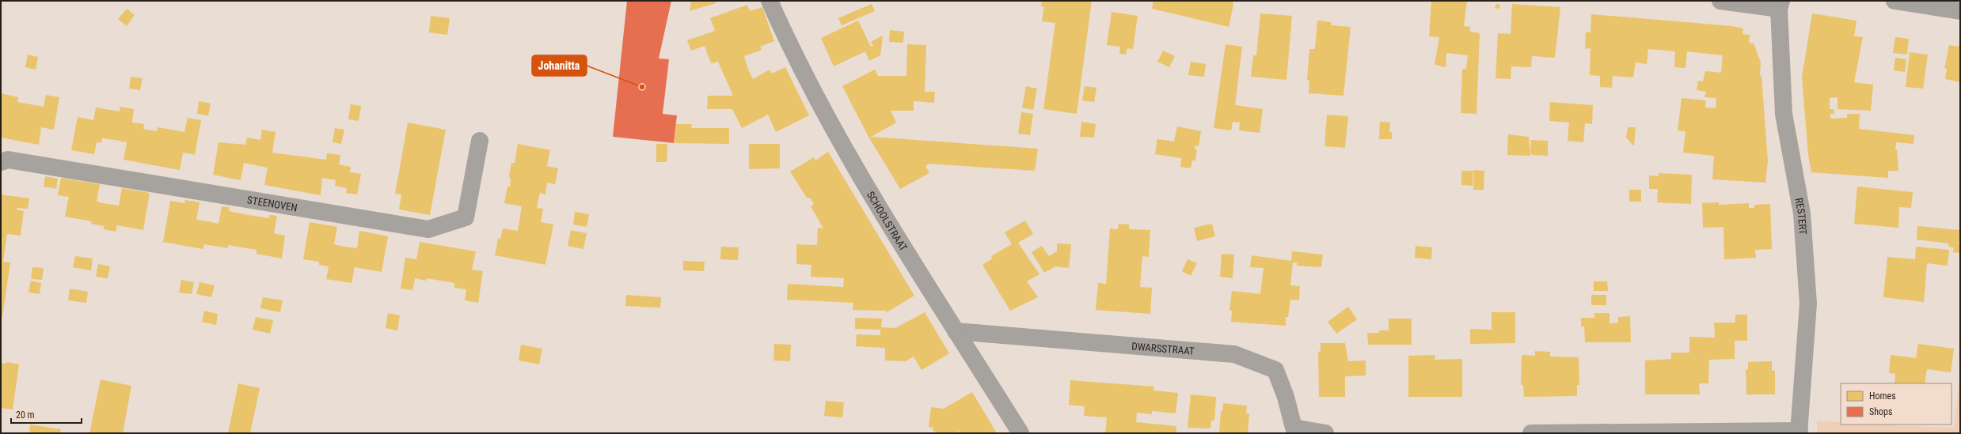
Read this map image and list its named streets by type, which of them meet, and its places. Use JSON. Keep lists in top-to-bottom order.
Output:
{
  "streets": {
    "street": [
      "STEENOVEN",
      "RESTERT",
      "SCHOOLSTRAAT",
      "DWARSSTRAAT"
    ]
  },
  "crossings": [
    ["SCHOOLSTRAAT", "DWARSSTRAAT"]
  ],
  "places": ["Johanitta"],
  "legend": ["Homes", "Shops"],
  "scale_bar": "20 m"
}
